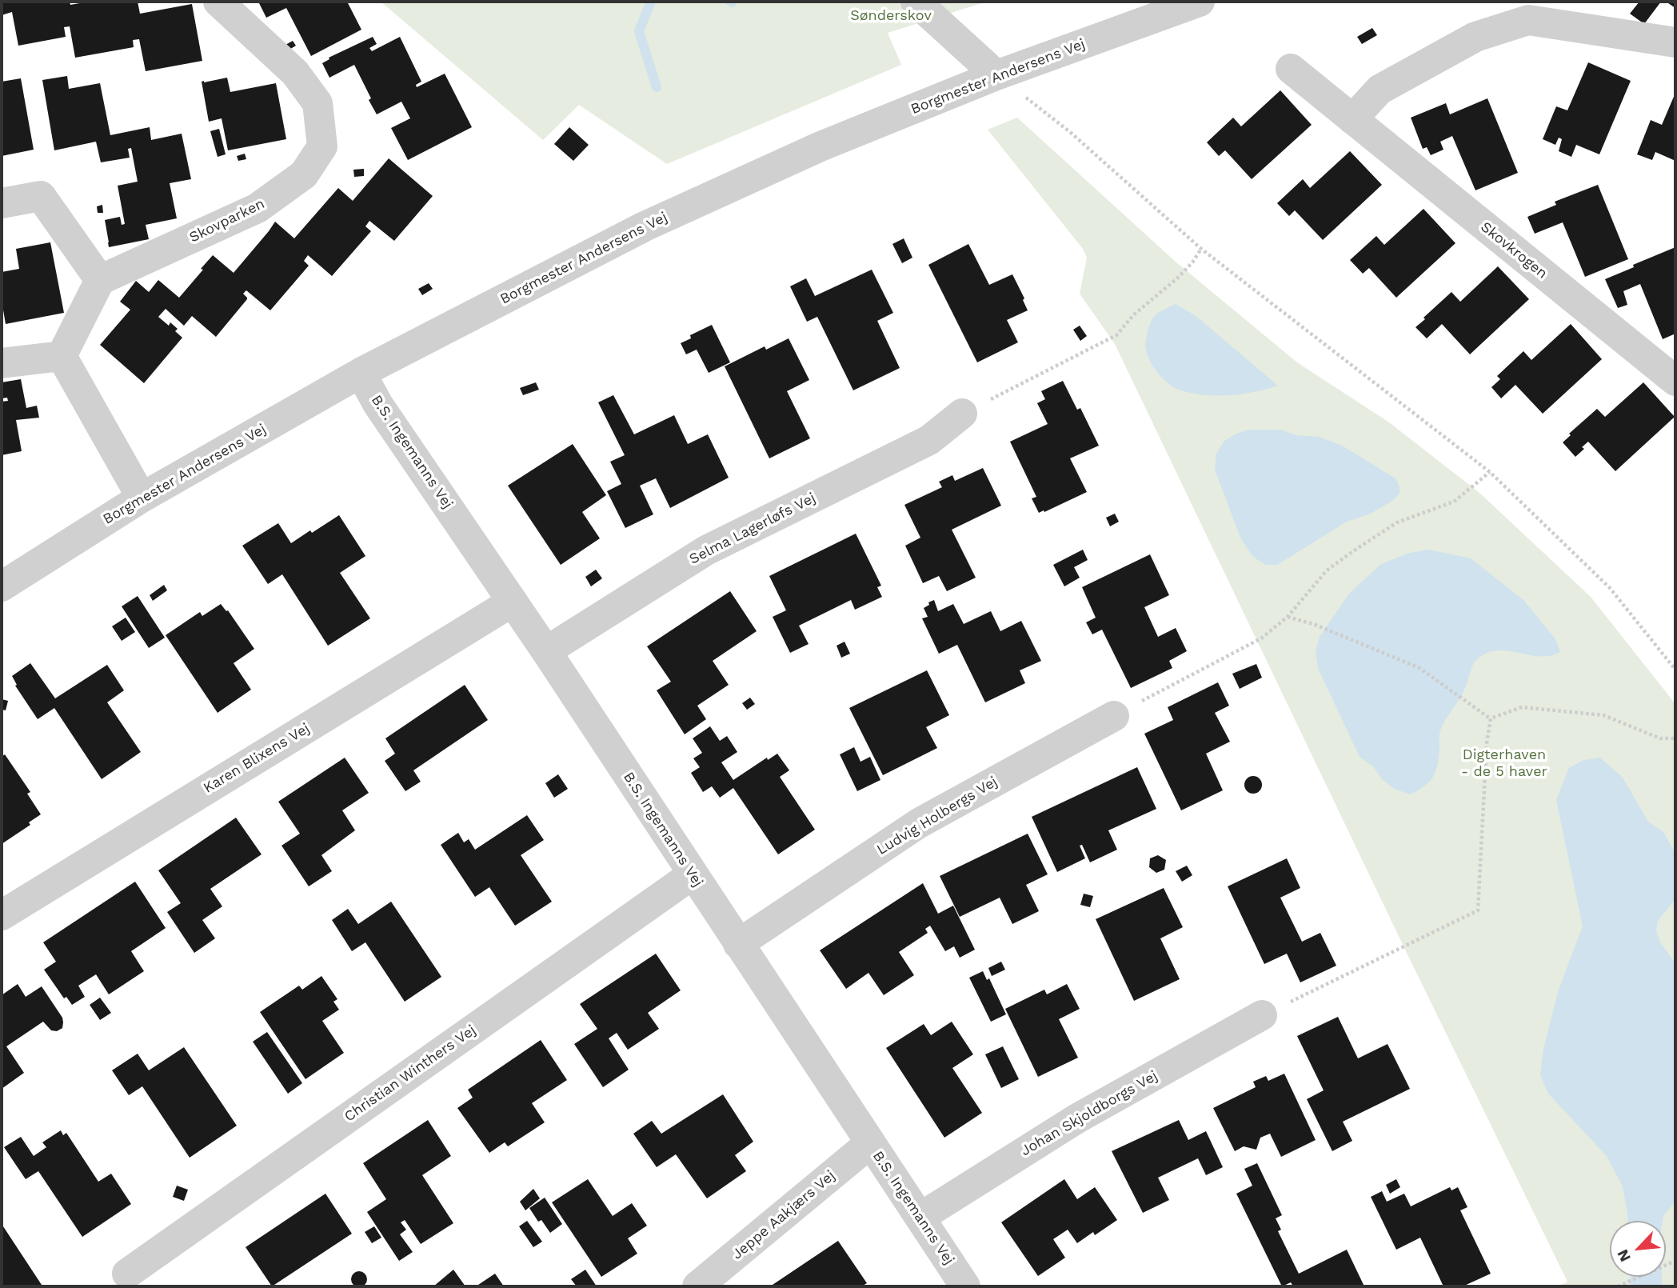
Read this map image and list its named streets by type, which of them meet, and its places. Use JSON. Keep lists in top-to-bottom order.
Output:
{
  "streets": {
    "street": [
      "Borgmester Andersens Vej",
      "Skovparken",
      "Skovkrogen",
      "B.S. Ingemanns Vej",
      "Selma Lagerløfs Vej",
      "Karen Blixens Vej",
      "Ludvig Holbergs Vej",
      "Christian Winthers Vej",
      "Johan Skjoldborgs Vej",
      "Jeppe Aakjærs Vej"
    ]
  },
  "crossings": [
    ["Borgmester Andersens Vej", "B.S. Ingemanns Vej"],
    ["B.S. Ingemanns Vej", "Selma Lagerløfs Vej"],
    ["B.S. Ingemanns Vej", "Karen Blixens Vej"],
    ["B.S. Ingemanns Vej", "Ludvig Holbergs Vej"],
    ["B.S. Ingemanns Vej", "Christian Winthers Vej"],
    ["B.S. Ingemanns Vej", "Johan Skjoldborgs Vej"],
    ["B.S. Ingemanns Vej", "Jeppe Aakjærs Vej"]
  ],
  "parks": ["Sønderskov", "Digterhaven - de 5 haver"],
  "north": "bottom left"
}
